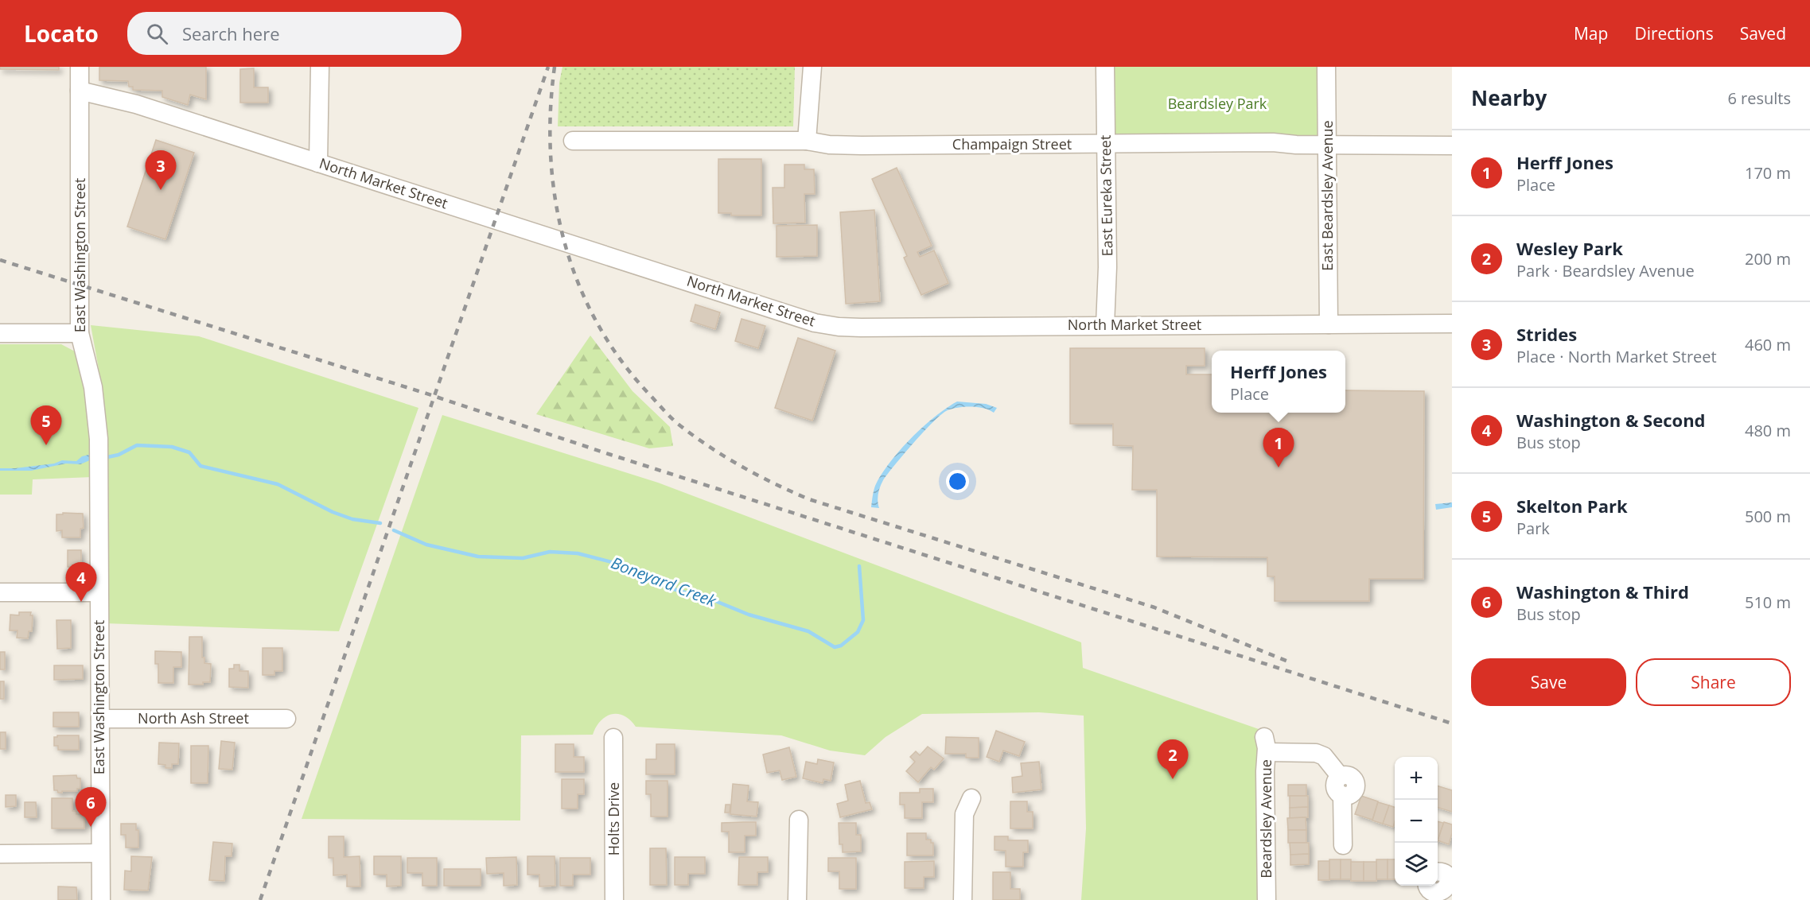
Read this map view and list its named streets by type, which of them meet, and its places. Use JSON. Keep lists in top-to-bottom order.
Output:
{
  "streets": {
    "street": [
      "Champaign Street",
      "North Market Street",
      "East Eureka Street",
      "East Beardsley Avenue",
      "East Washington Street",
      "North Ash Street",
      "Holts Drive",
      "Beardsley Avenue"
    ]
  },
  "crossings": [
    ["Champaign Street", "East Eureka Street"],
    ["Champaign Street", "East Beardsley Avenue"],
    ["North Market Street", "East Eureka Street"],
    ["North Market Street", "East Beardsley Avenue"],
    ["North Market Street", "East Washington Street"],
    ["East Washington Street", "North Ash Street"]
  ],
  "water": ["Boneyard Creek"],
  "parks": ["Beardsley Park"],
  "page": {
    "header": "Locato",
    "search": "Search here",
    "nav": ["Map", "Directions", "Saved"],
    "heading": ["Nearby", "6 results"],
    "list": [
      {
        "mark": "1",
        "name": "Herff Jones",
        "note": "Place",
        "value": "170 m"
      },
      {
        "mark": "2",
        "name": "Wesley Park",
        "note": "Park · Beardsley Avenue",
        "value": "200 m"
      },
      {
        "mark": "3",
        "name": "Strides",
        "note": "Place · North Market Street",
        "value": "460 m"
      },
      {
        "mark": "4",
        "name": "Washington & Second",
        "note": "Bus stop",
        "value": "480 m"
      },
      {
        "mark": "5",
        "name": "Skelton Park",
        "note": "Park",
        "value": "500 m"
      },
      {
        "mark": "6",
        "name": "Washington & Third",
        "note": "Bus stop",
        "value": "510 m"
      }
    ],
    "pins": [
      "3",
      "5",
      "1",
      "4",
      "2",
      "6"
    ],
    "popup": ["Herff Jones", "Place"],
    "buttons": ["Save", "Share"],
    "map_buttons": ["+", "−"]
  }
}
